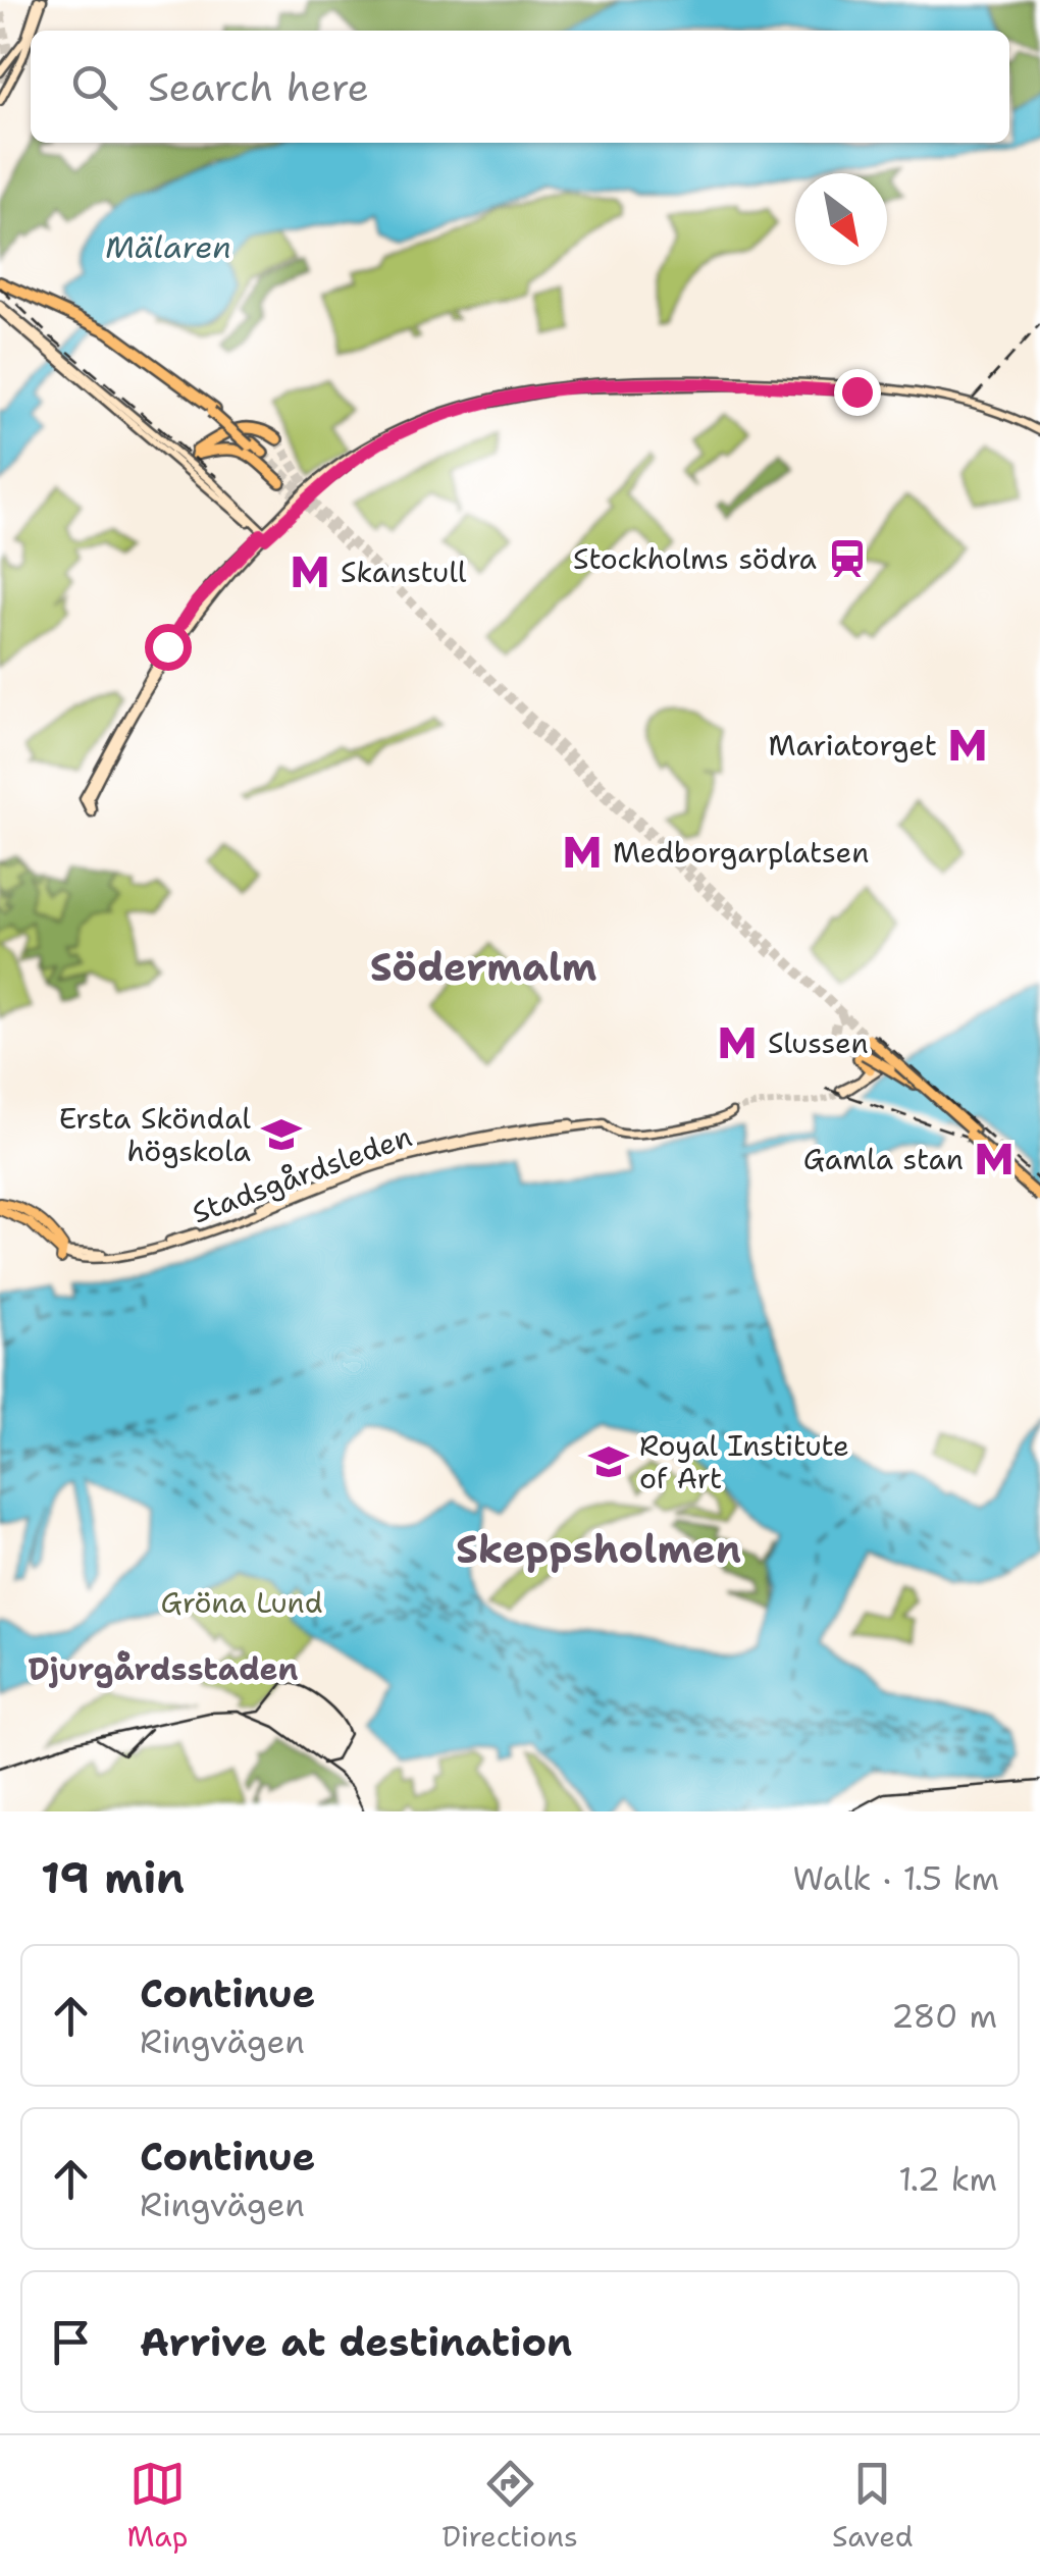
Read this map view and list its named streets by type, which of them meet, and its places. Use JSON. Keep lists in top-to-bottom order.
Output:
{
  "streets": {
    "main road": ["Stadsgårdsleden"]
  },
  "districts": ["Södermalm", "Skeppsholmen", "Djurgårdsstaden"],
  "water": ["Mälaren"],
  "parks": ["Gröna Lund"],
  "places": {
    "station": ["Stockholms södra"],
    "metro station": [
      "Skanstull",
      "Mariatorget",
      "Medborgarplatsen",
      "Slussen",
      "Gamla stan"
    ],
    "school or university": ["Ersta Sköndal högskola", "Royal Institute of Art"]
  },
  "north": "bottom right",
  "page": {
    "search": "Search here",
    "heading": ["19 min", "Walk · 1.5 km"],
    "list": [
      ["Continue", "Ringvägen", "280 m"],
      ["Continue", "Ringvägen", "1.2 km"],
      "Arrive at destination"
    ],
    "nav": ["Map", "Directions", "Saved"]
  }
}
